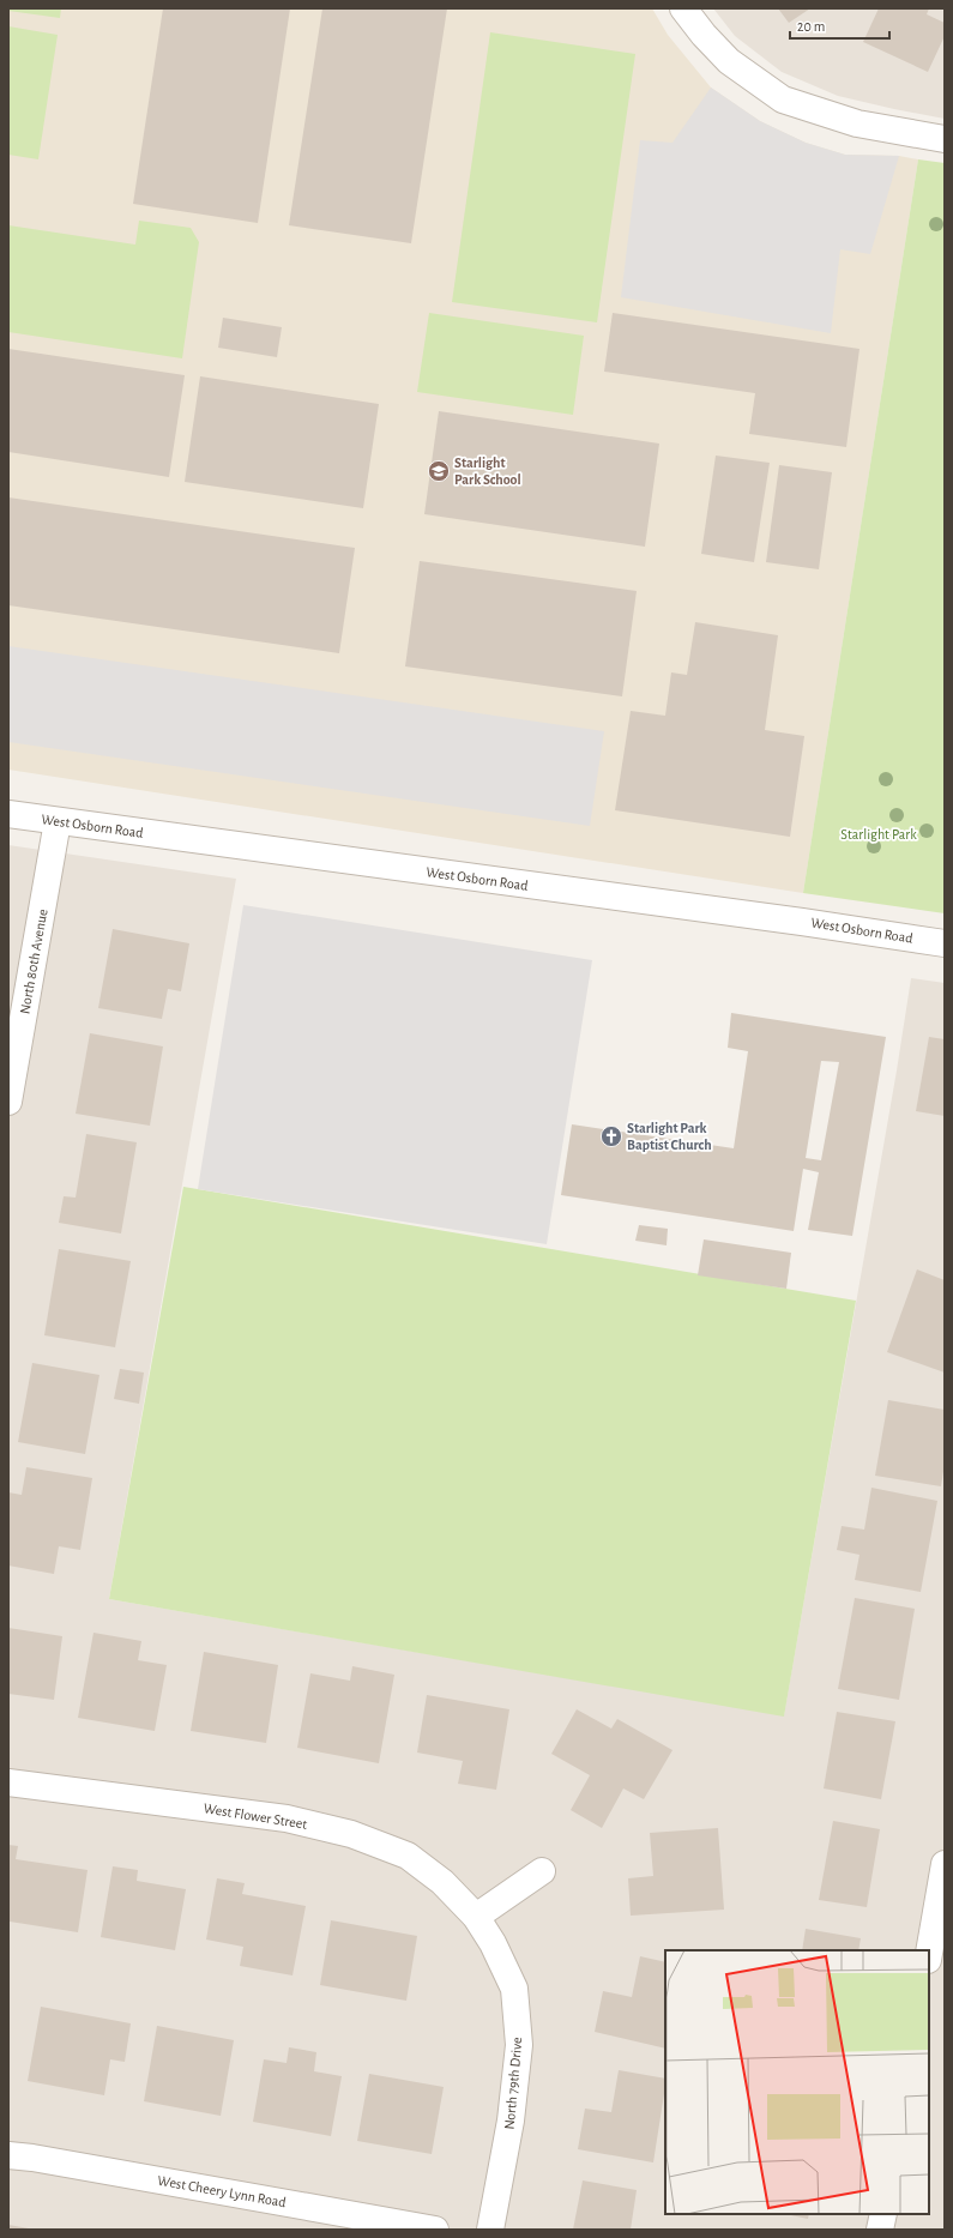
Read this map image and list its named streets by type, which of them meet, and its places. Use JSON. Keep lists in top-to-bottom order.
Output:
{
  "streets": {
    "street": [
      "West Osborn Road",
      "North 80th Avenue",
      "West Flower Street",
      "North 79th Drive",
      "West Cheery Lynn Road"
    ]
  },
  "crossings": [
    ["West Osborn Road", "North 80th Avenue"],
    ["West Flower Street", "North 79th Drive"]
  ],
  "parks": ["Starlight Park"],
  "places": {
    "school or university": ["Starlight Park School"],
    "church": ["Starlight Park Baptist Church"]
  },
  "scale_bar": "20 m"
}
